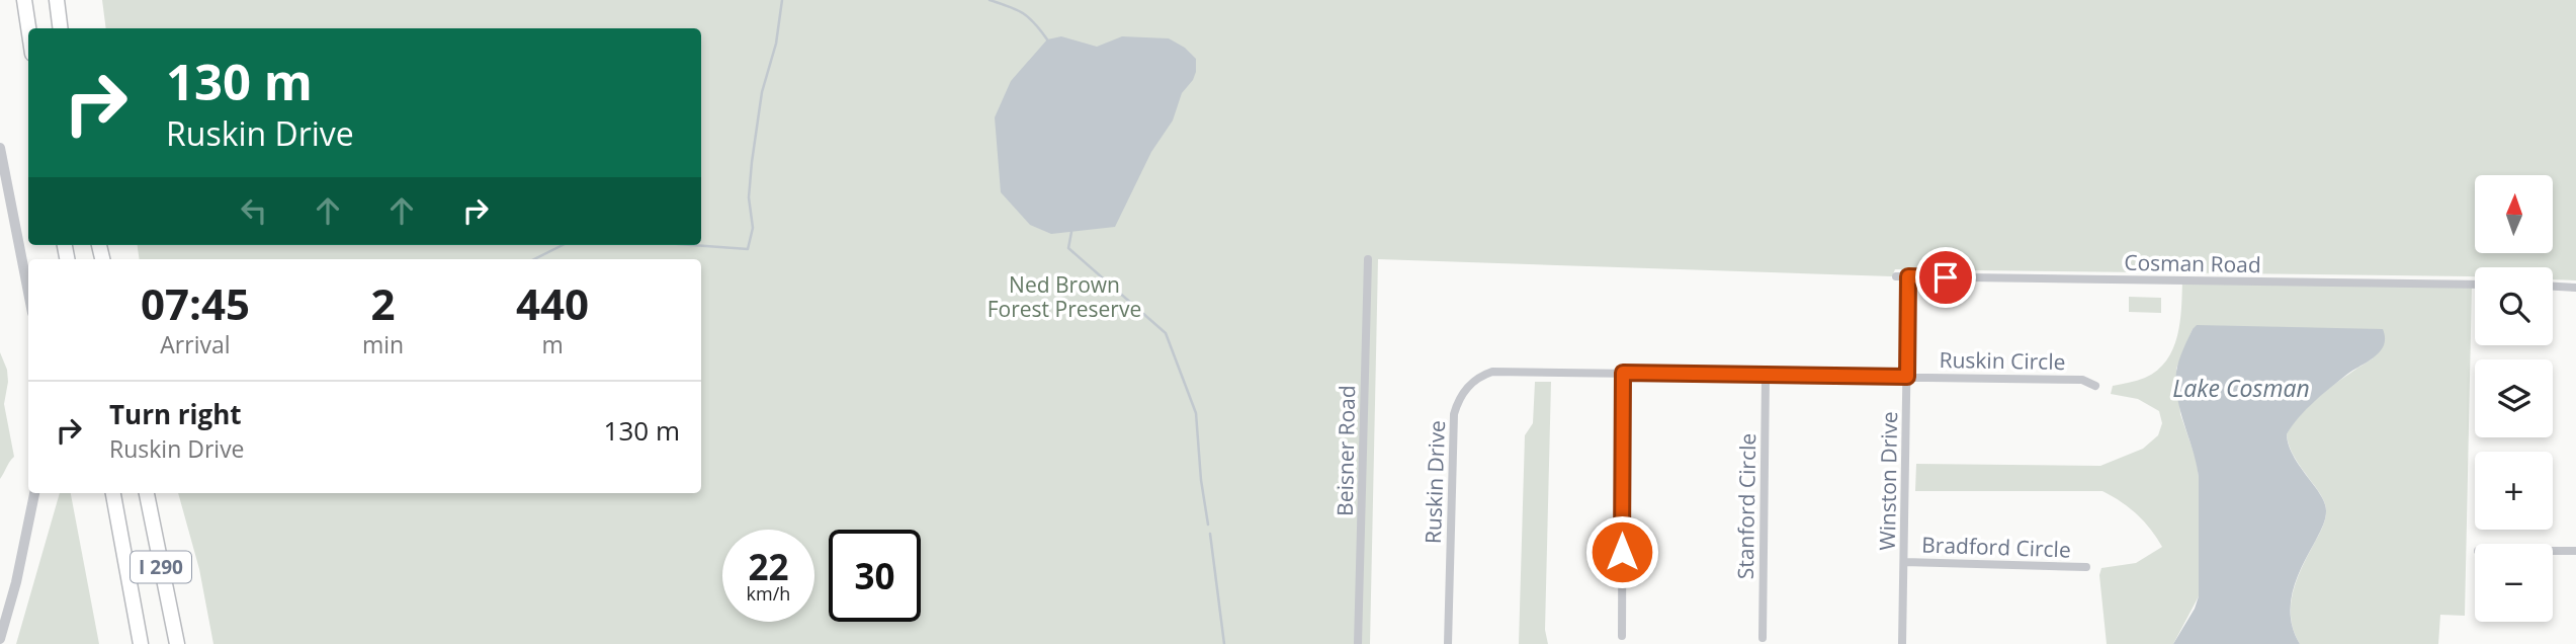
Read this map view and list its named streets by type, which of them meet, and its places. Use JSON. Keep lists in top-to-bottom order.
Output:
{
  "streets": {
    "highway": ["I 290"],
    "street": [
      "Cosman Road",
      "Ruskin Circle",
      "Beisner Road",
      "Winston Drive",
      "Ruskin Drive",
      "Stanford Circle",
      "Bradford Circle"
    ]
  },
  "crossings": [
    ["Cosman Road", "Winston Drive"],
    ["Ruskin Circle", "Winston Drive"],
    ["Ruskin Circle", "Ruskin Drive"],
    ["Winston Drive", "Ruskin Drive"],
    ["Winston Drive", "Bradford Circle"],
    ["Ruskin Drive", "Stanford Circle"]
  ],
  "water": ["Lake Cosman"],
  "parks": ["Ned Brown Forest Preserve"],
  "north": "top",
  "page": {
    "turn": ["130 m", "Ruskin Drive"],
    "map_buttons": ["+", "−"],
    "eta": [
      "07:45",
      "Arrival",
      "2",
      "min",
      "440",
      "m"
    ],
    "list": [
      {
        "name": "Turn right",
        "note": "Ruskin Drive",
        "value": "130 m"
      }
    ],
    "speed": "22 km/h",
    "limit": "30"
  }
}
